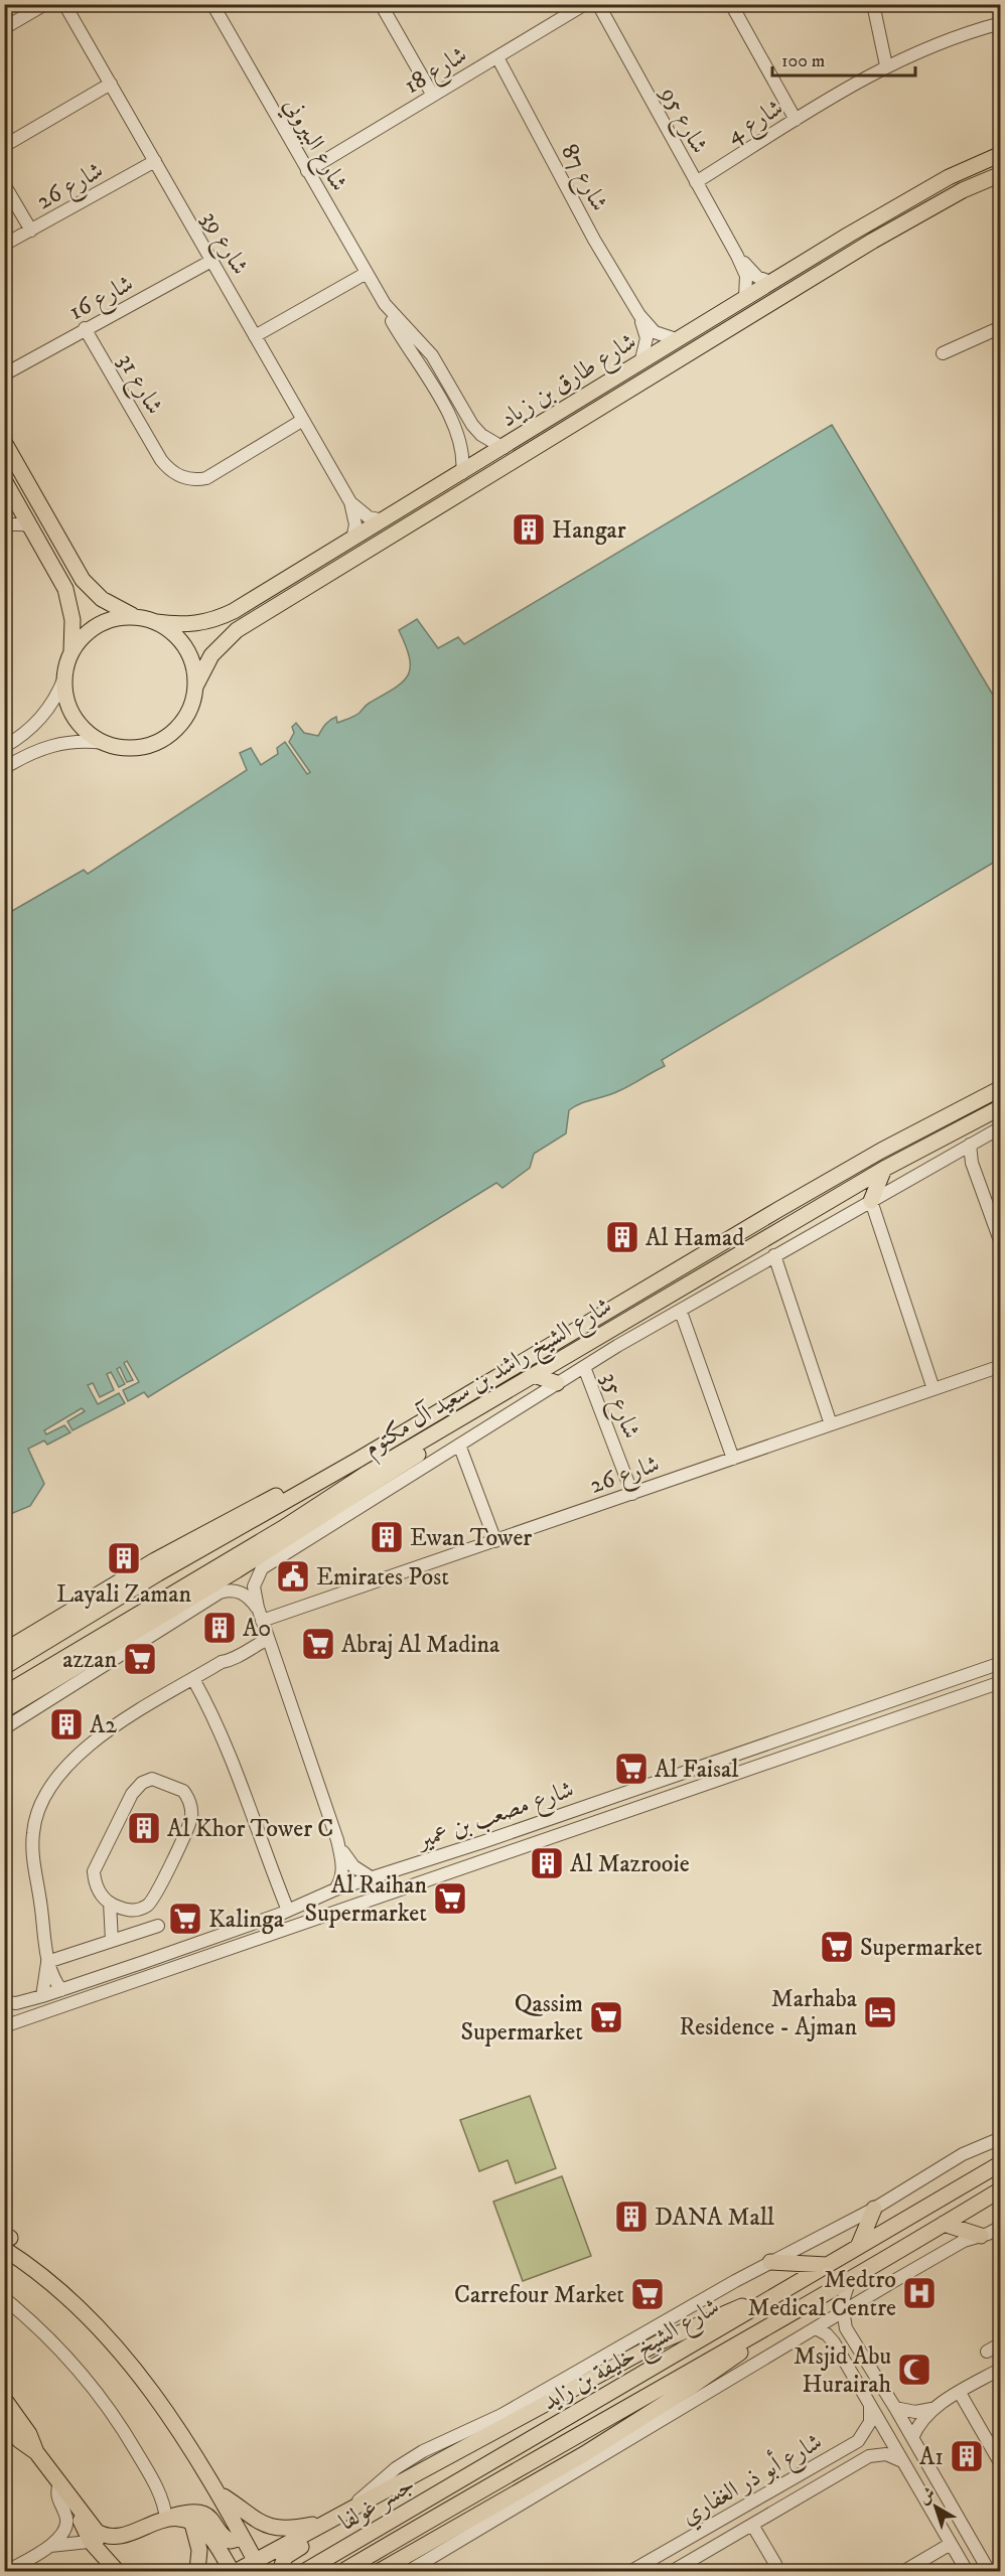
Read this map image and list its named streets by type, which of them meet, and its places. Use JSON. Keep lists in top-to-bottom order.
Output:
{
  "streets": {
    "main road": [
      "شارع طارق بن زياد",
      "شارع الشيخ راشد بن سعيد آل مكتوم",
      "شارع الشيخ خليفة بن زايد",
      "جسر غولفا"
    ],
    "street": [
      "شارع 18",
      "شارع 95",
      "شارع 4",
      "شارع البيروني",
      "شارع 87",
      "شارع 26",
      "شارع 39",
      "شارع 16",
      "شارع 31",
      "شارع 35",
      "شارع مصعب بن عمير",
      "شارع أبو ذر الغفاري"
    ]
  },
  "crossings": [
    ["شارع 18", "شارع البيروني"],
    ["شارع 18", "شارع 87"],
    ["شارع 95", "شارع 4"],
    ["شارع 95", "شارع طارق بن زياد"],
    ["شارع البيروني", "شارع طارق بن زياد"],
    ["شارع 87", "شارع طارق بن زياد"],
    ["شارع 26", "شارع 39"],
    ["شارع 26", "شارع 35"],
    ["شارع 39", "شارع 16"],
    ["شارع 39", "شارع طارق بن زياد"],
    ["شارع 39", "شارع 31"],
    ["شارع 16", "شارع 31"],
    ["شارع الشيخ خليفة بن زايد", "جسر غولفا"]
  ],
  "places": {
    "building": [
      "Hangar",
      "Al Hamad",
      "Ewan Tower",
      "Layali Zaman",
      "A0",
      "A2",
      "Al Khor Tower C",
      "Al Mazrooie",
      "DANA Mall",
      "A1"
    ],
    "public building": ["Emirates Post"],
    "supermarket": [
      "Abraj Al Madina",
      "azzan",
      "Al Faisal",
      "Al Raihan Supermarket",
      "Kalinga",
      "Supermarket",
      "Qassim Supermarket",
      "Carrefour Market"
    ],
    "hotel": ["Marhaba Residence - Ajman"],
    "hospital": ["Medtro Medical Centre"],
    "mosque": ["Msjid Abu Hurairah"]
  },
  "scale_bar": "100 m",
  "north": "top left"
}
